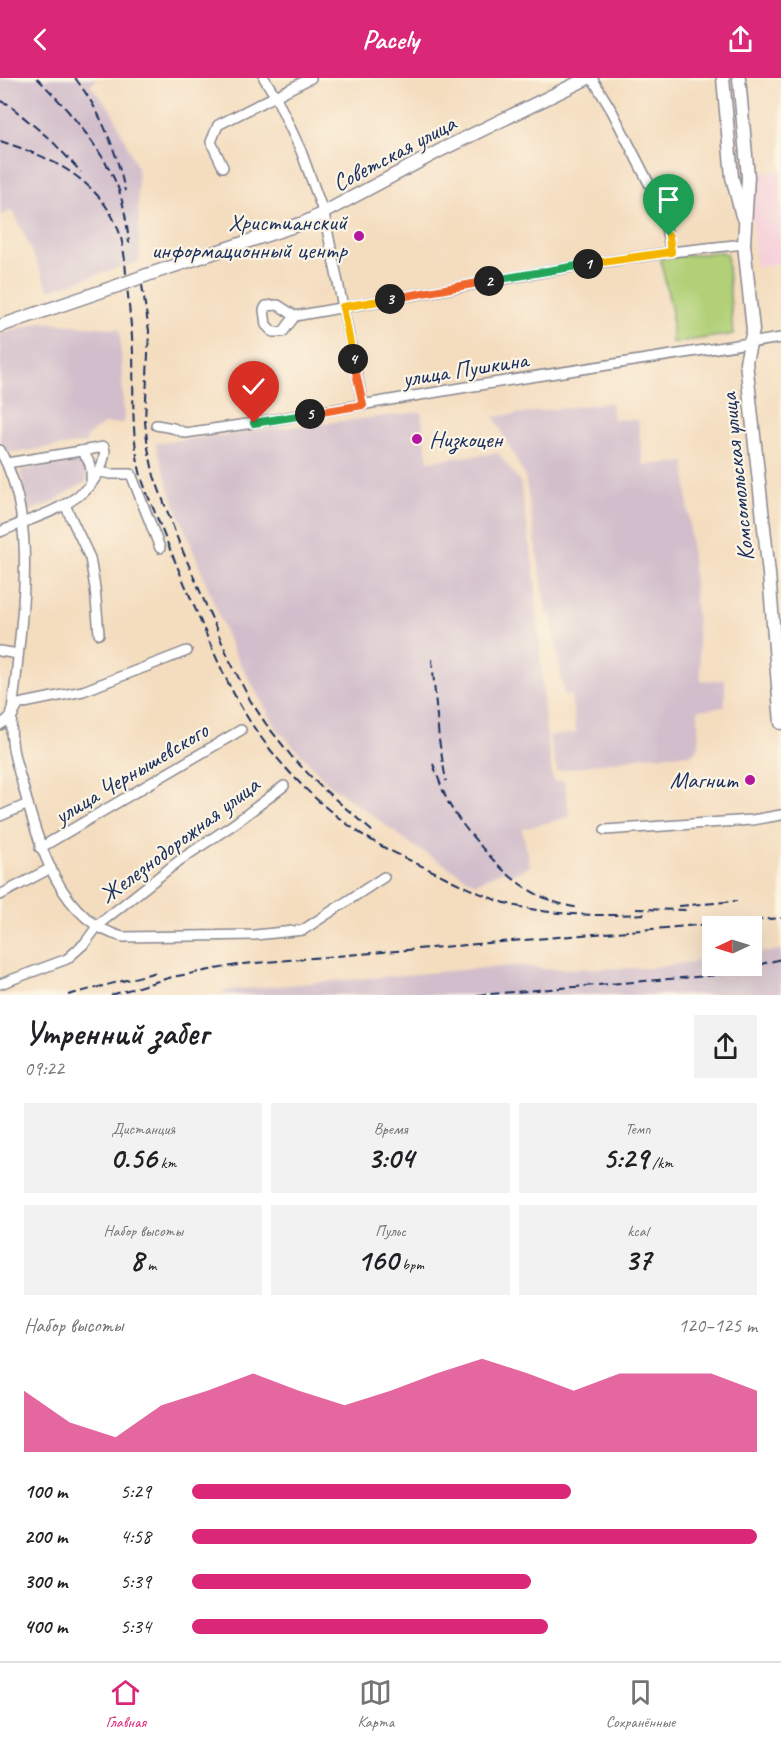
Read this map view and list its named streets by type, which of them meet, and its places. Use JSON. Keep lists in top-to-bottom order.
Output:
{
  "streets": {
    "main road": ["Советская улица", "Комсомольская улица"],
    "street": ["улица Пушкина", "улица Чернышевского", "Железнодорожная улица"]
  },
  "crossings": [
    ["улица Пушкина", "Комсомольская улица"]
  ],
  "places": ["Христианский информационный центр", "Низкоцен", "Магнит"],
  "north": "left",
  "page": {
    "header": "Pacely",
    "pins": [
      "1",
      "2",
      "3",
      "4",
      "5"
    ],
    "heading": ["Утренний забег", "09:22"],
    "stats": [
      ["Дистанция", "0.56 km"],
      ["Время", "3:04"],
      ["Темп", "5:29 /km"],
      ["Набор высоты", "8 m"],
      ["Пульс", "160 bpm"],
      ["kcal", "37"]
    ],
    "chart": ["Набор высоты", "120–125 m"],
    "list": [
      {
        "name": "100 m",
        "note": "5:29"
      },
      {
        "name": "200 m",
        "note": "4:58"
      },
      {
        "name": "300 m",
        "note": "5:39"
      },
      {
        "name": "400 m",
        "note": "5:34"
      }
    ],
    "tabs": ["Главная", "Карта", "Сохранённые"]
  }
}
